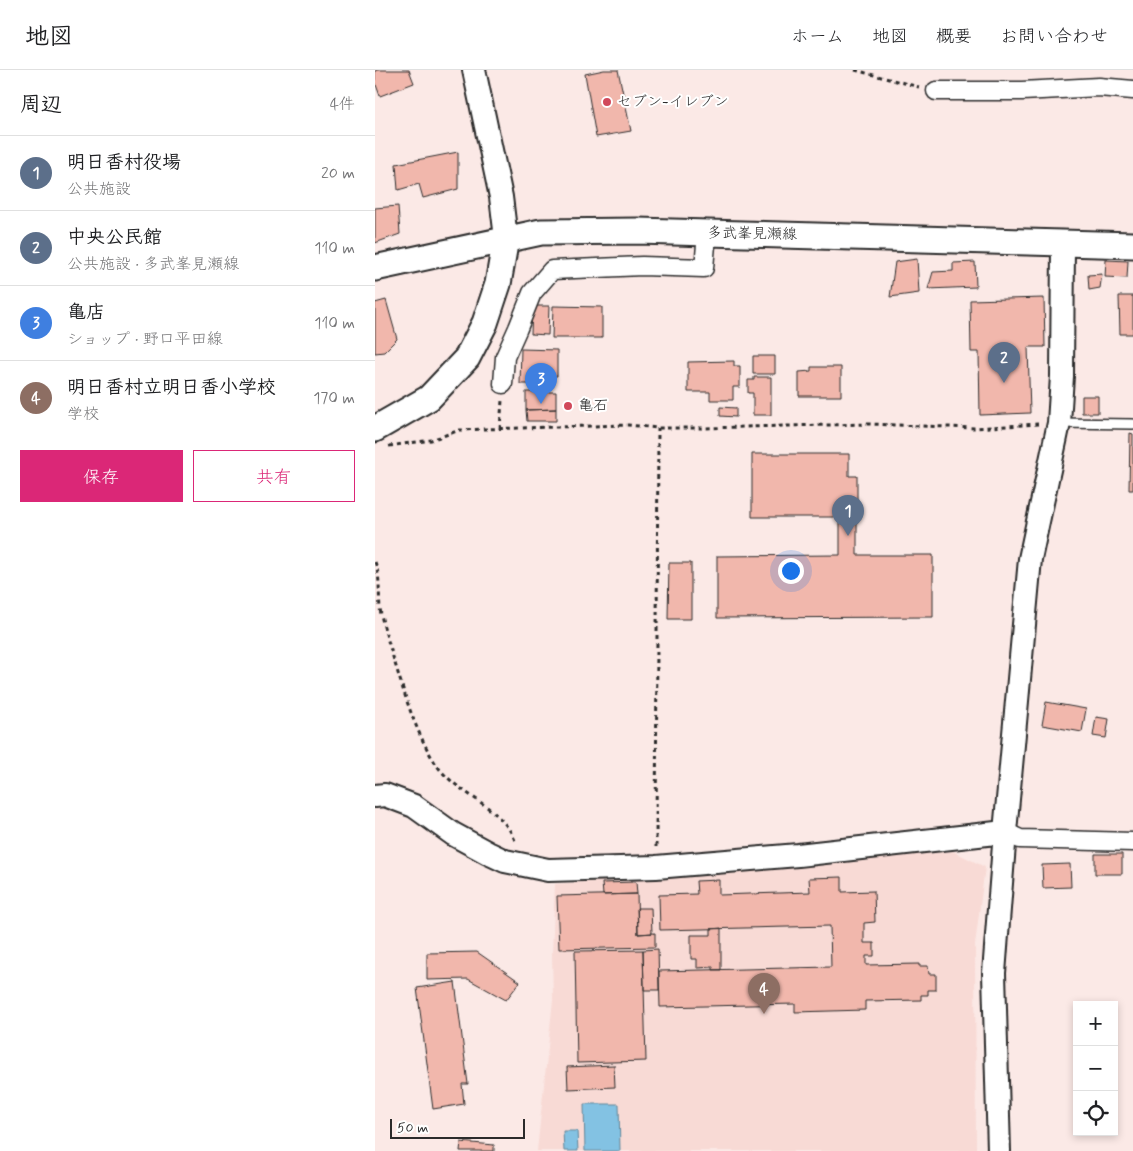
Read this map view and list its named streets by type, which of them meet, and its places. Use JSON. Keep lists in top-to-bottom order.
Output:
{
  "streets": {
    "main road": ["多武峯見瀬線"]
  },
  "places": ["セブン-イレブン", "亀石"],
  "scale_bar": "50 m",
  "page": {
    "header": "地図",
    "nav": [
      "ホーム",
      "地図",
      "概要",
      "お問い合わせ"
    ],
    "heading": ["周辺", "4件"],
    "list": [
      {
        "mark": "1",
        "name": "明日香村役場",
        "note": "公共施設",
        "value": "20 m"
      },
      {
        "mark": "2",
        "name": "中央公民館",
        "note": "公共施設 · 多武峯見瀬線",
        "value": "110 m"
      },
      {
        "mark": "3",
        "name": "亀店",
        "note": "ショップ · 野口平田線",
        "value": "110 m"
      },
      {
        "mark": "4",
        "name": "明日香村立明日香小学校",
        "note": "学校",
        "value": "170 m"
      }
    ],
    "pins": [
      "2",
      "3",
      "1",
      "4"
    ],
    "buttons": ["保存", "共有"],
    "map_buttons": ["+", "−"],
    "scale": "50 m"
  }
}
